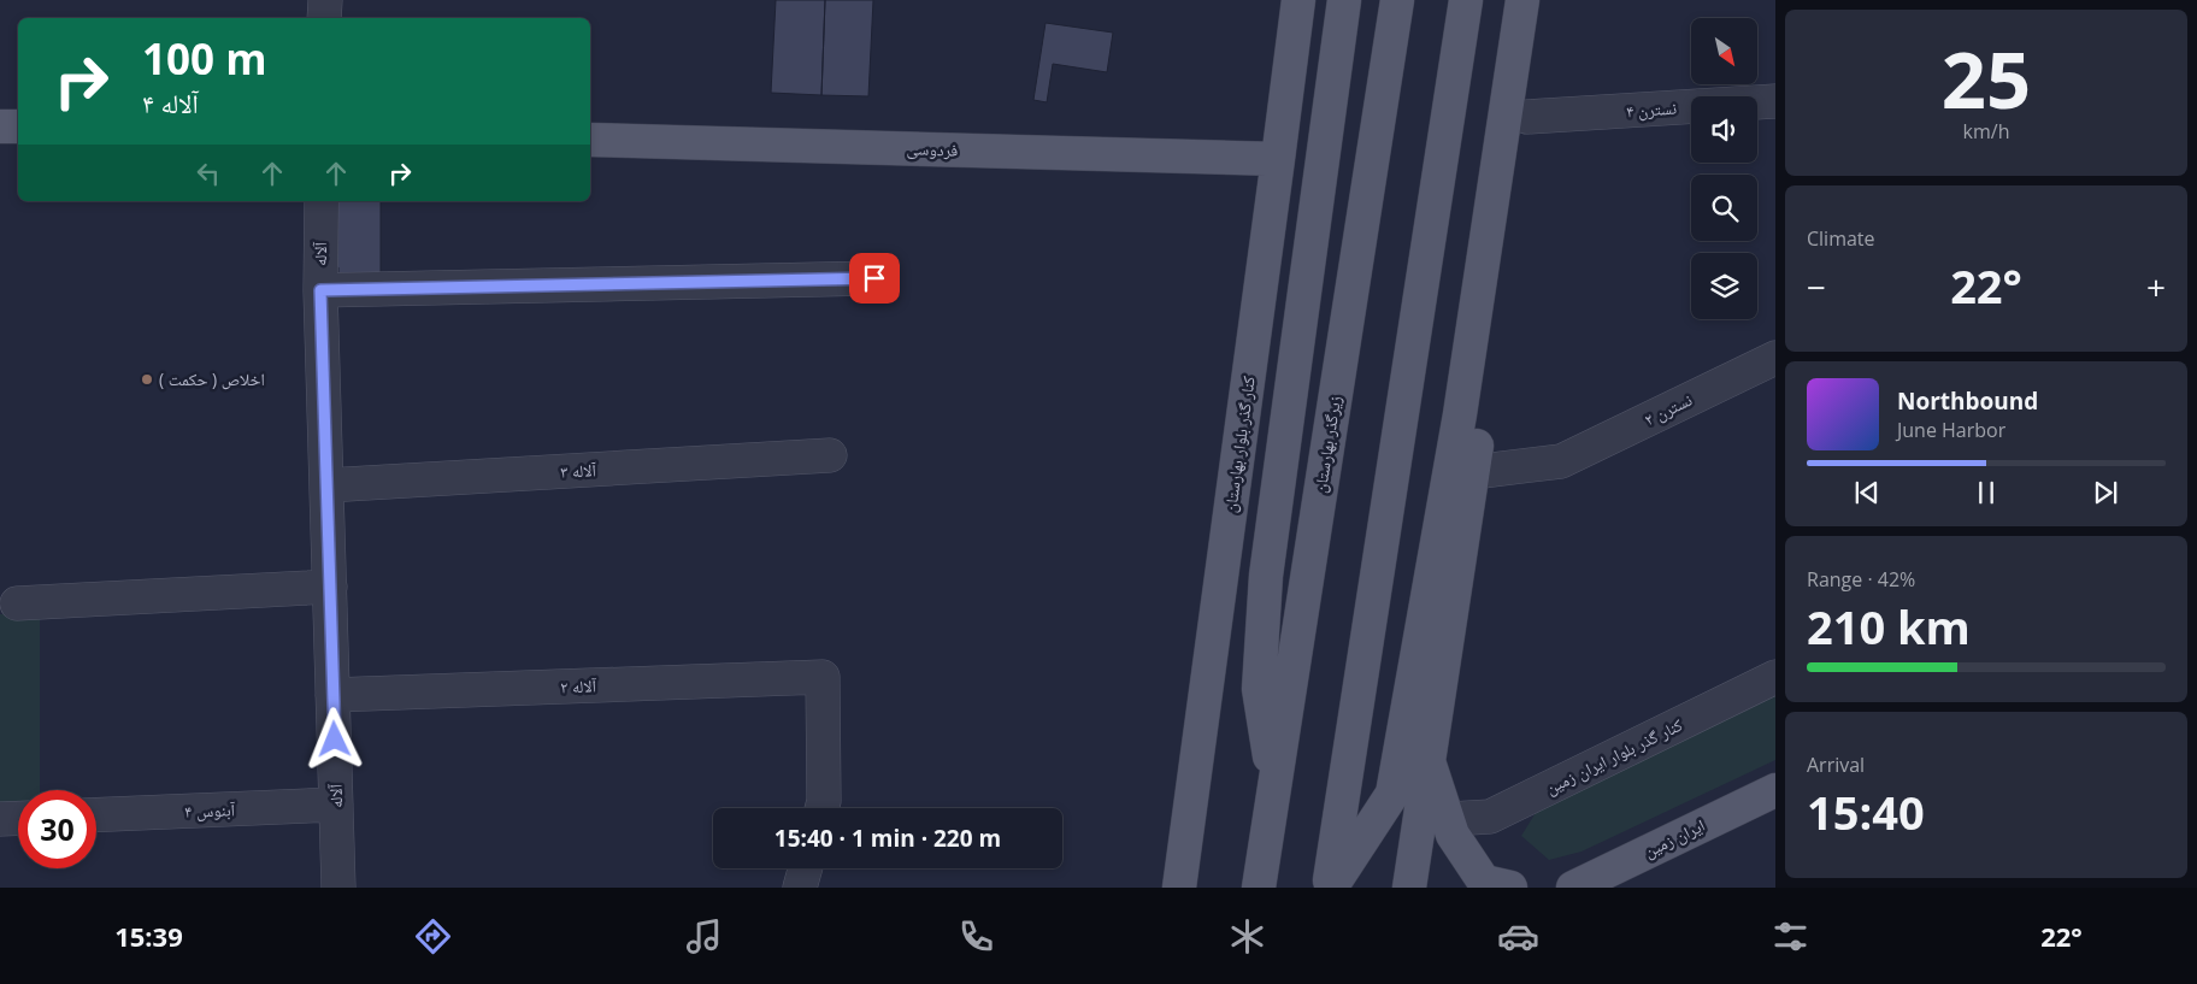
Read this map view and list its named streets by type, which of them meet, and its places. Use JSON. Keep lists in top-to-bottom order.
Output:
{
  "streets": {
    "main road": [
      "فردوسی",
      "کنار گذر بلوار بهارستان",
      "زیرگذر بهارستان",
      "ایران زمین"
    ],
    "street": [
      "نسترن ۴",
      "آلاله",
      "نسترن ۲",
      "آلاله ۳",
      "آلاله ۲",
      "کنار گذر بلوار ایران زمین",
      "آبنوس ۴"
    ]
  },
  "crossings": [
    ["فردوسی", "کنار گذر بلوار بهارستان"],
    ["آلاله", "آلاله ۳"],
    ["آلاله", "آلاله ۲"],
    ["آلاله", "آبنوس ۴"]
  ],
  "places": ["اخلاص ( حکمت )"],
  "north": "bottom right",
  "page": {
    "tile": [
      ["25", "km/h"],
      "Climate",
      ["Range · 42%", "210 km"],
      ["Arrival", "15:40"]
    ],
    "turn": ["100 m", "آلاله ۴"],
    "heat": ["−", "22°", "+"],
    "song": ["Northbound", "June Harbor"],
    "limit": "30",
    "trip": "15:40 · 1 min · 220 m",
    "tabs": ["15:39", "22°"]
  }
}
